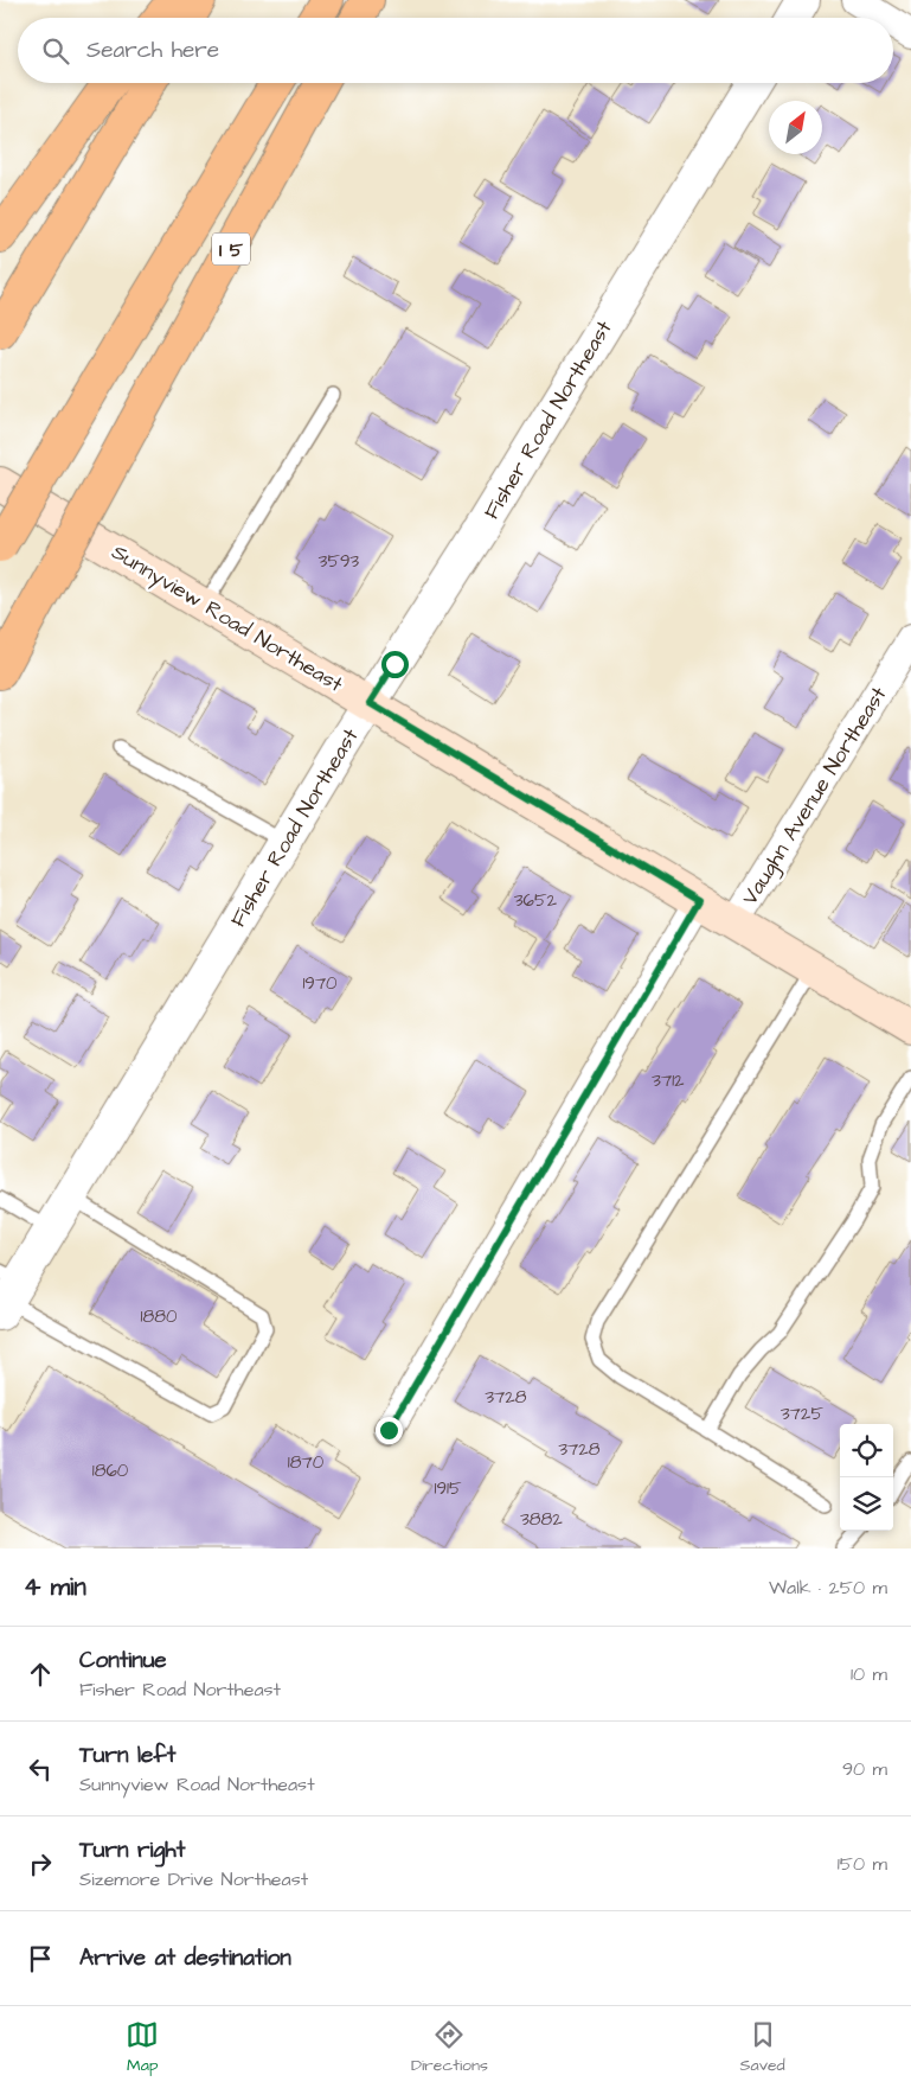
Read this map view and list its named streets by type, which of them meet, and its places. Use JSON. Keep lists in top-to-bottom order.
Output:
{
  "streets": {
    "highway": ["I 5"],
    "main road": ["Sunnyview Road Northeast"],
    "street": ["Fisher Road Northeast", "Vaughn Avenue Northeast"]
  },
  "crossings": [
    ["Fisher Road Northeast", "Sunnyview Road Northeast"],
    ["Sunnyview Road Northeast", "Vaughn Avenue Northeast"]
  ],
  "house_numbers": [
    "3593",
    "3652",
    "1970",
    "3712",
    "1880",
    "3728",
    "3725",
    "3728",
    "1870",
    "1860",
    "1915",
    "3882"
  ],
  "north": "top right",
  "page": {
    "search": "Search here",
    "heading": ["4 min", "Walk · 250 m"],
    "list": [
      ["Continue", "Fisher Road Northeast", "10 m"],
      ["Turn left", "Sunnyview Road Northeast", "90 m"],
      ["Turn right", "Sizemore Drive Northeast", "150 m"],
      "Arrive at destination"
    ],
    "nav": ["Map", "Directions", "Saved"]
  }
}
